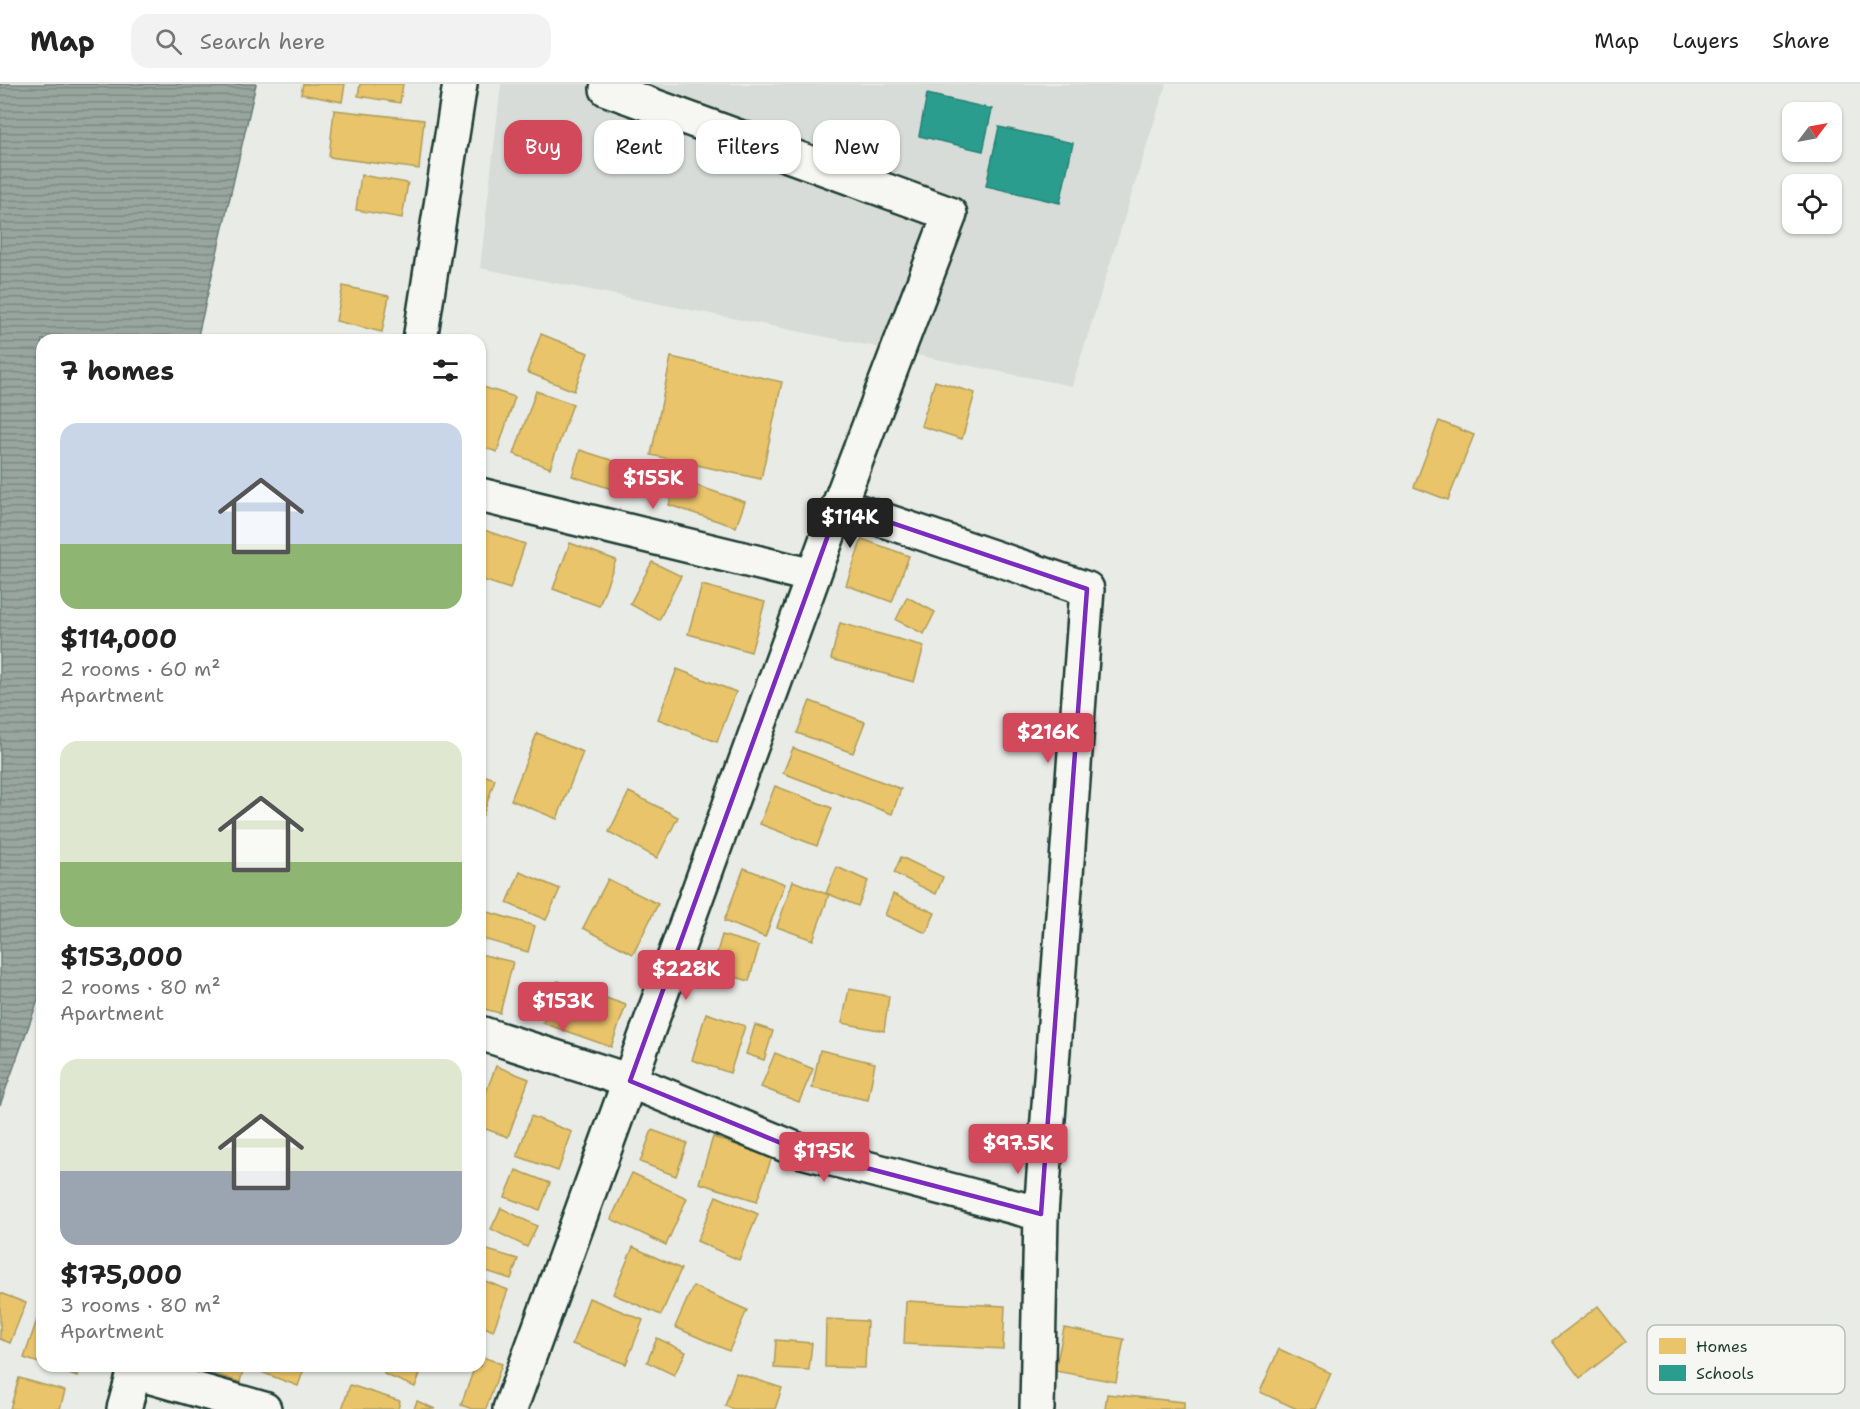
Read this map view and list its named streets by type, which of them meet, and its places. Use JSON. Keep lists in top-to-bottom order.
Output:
{
  "legend": ["Homes", "Schools"],
  "north": "top right",
  "page": {
    "header": "Map",
    "search": "Search here",
    "nav": ["Map", "Layers", "Share"],
    "chip": [
      "Buy",
      "Rent",
      "Filters",
      "New"
    ],
    "heading": "7 homes",
    "list": [
      {
        "name": "$114,000",
        "note": "2 rooms · 60 m² · Apartment"
      },
      {
        "name": "$153,000",
        "note": "2 rooms · 80 m² · Apartment"
      },
      {
        "name": "$175,000",
        "note": "3 rooms · 80 m² · Apartment"
      }
    ],
    "price": [
      "$155K",
      "$114K",
      "$216K",
      "$228K",
      "$153K",
      "$97.5K",
      "$175K"
    ]
  }
}
